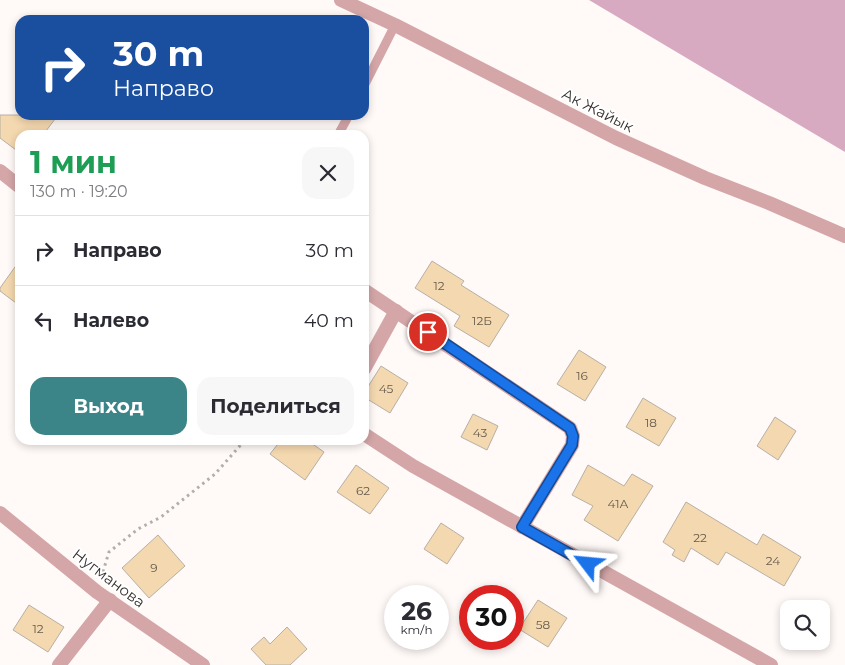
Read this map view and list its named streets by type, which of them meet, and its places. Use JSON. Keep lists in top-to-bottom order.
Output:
{
  "streets": {
    "street": ["Ак Жайык", "Нугманова"]
  },
  "house_numbers": [
    "12",
    "12Б",
    "16",
    "45",
    "18",
    "43",
    "62",
    "41А",
    "22",
    "24",
    "9",
    "58",
    "12"
  ],
  "page": {
    "turn": ["30 m", "Направо"],
    "heading": ["1 мин", "130 m · 19:20"],
    "list": [
      {
        "name": "Направо",
        "value": "30 m"
      },
      {
        "name": "Налево",
        "value": "40 m"
      }
    ],
    "buttons": ["Выход", "Поделиться"],
    "speed": "26 km/h",
    "limit": "30"
  }
}
